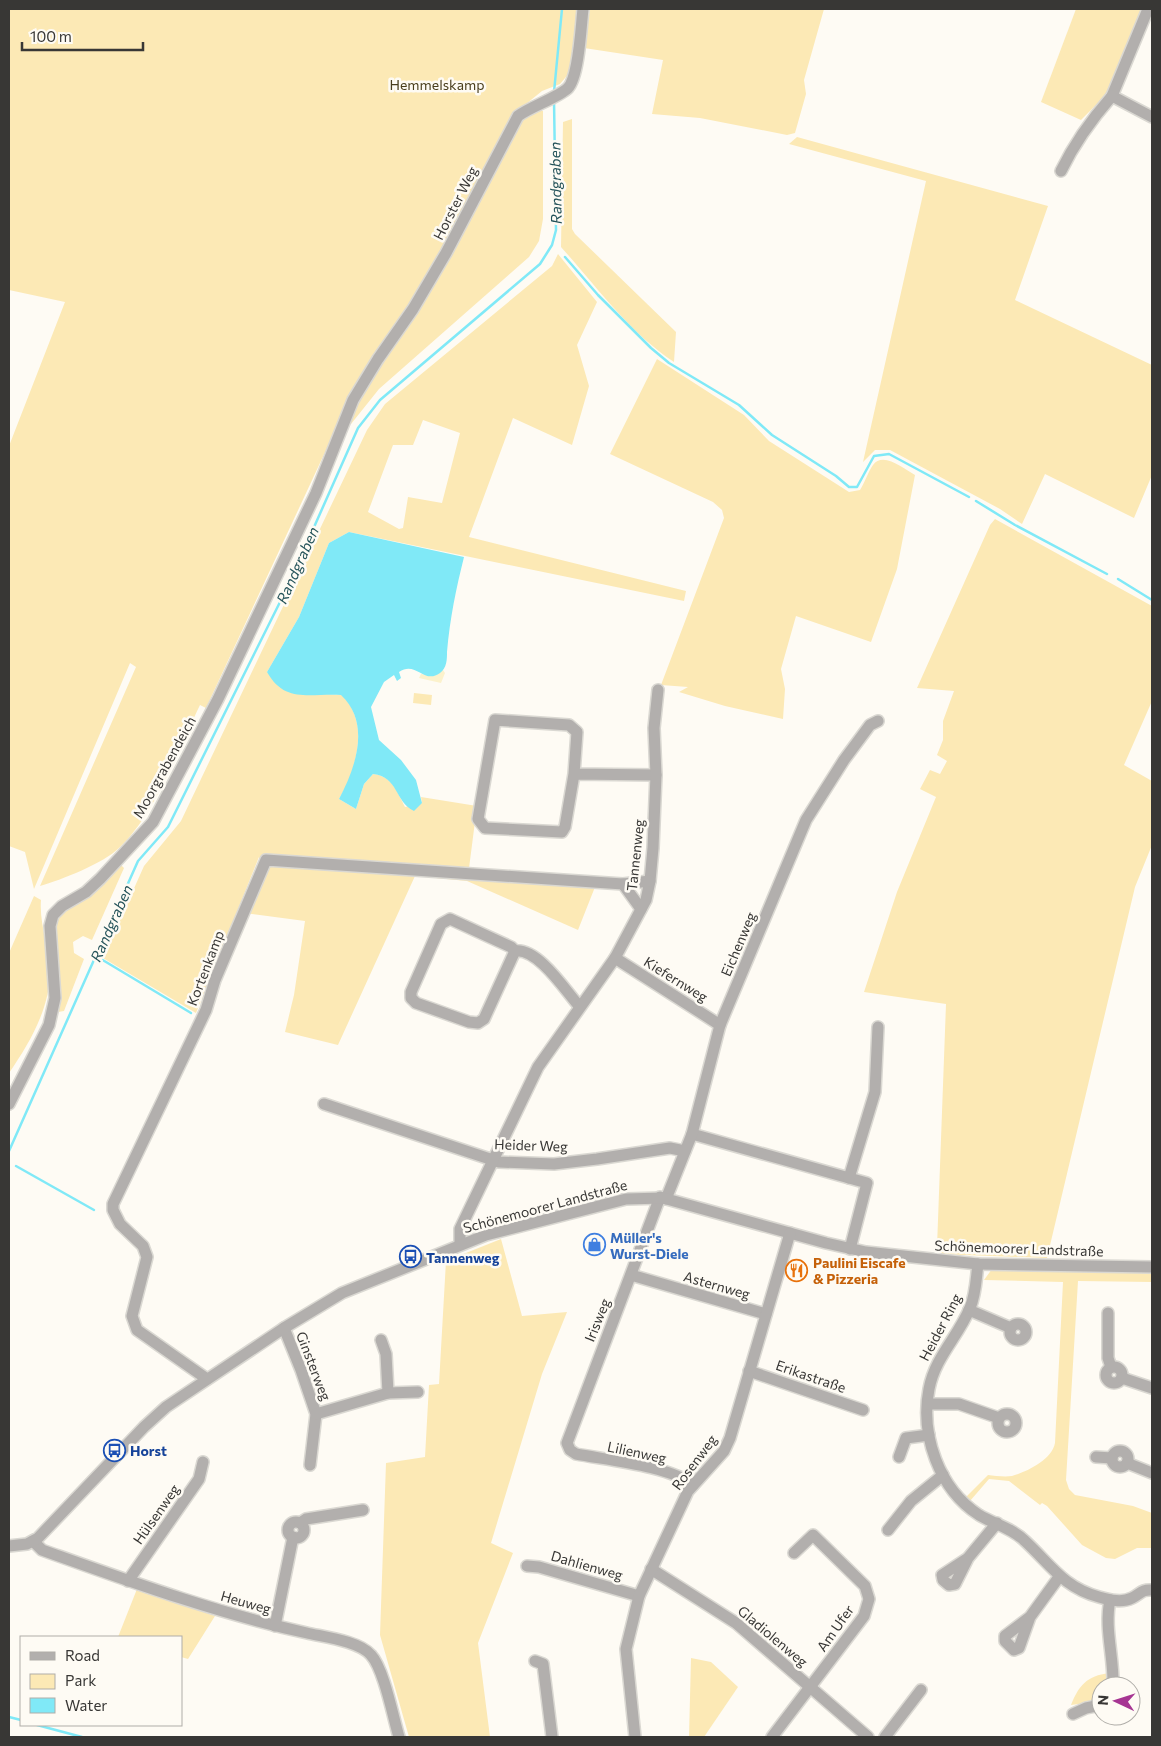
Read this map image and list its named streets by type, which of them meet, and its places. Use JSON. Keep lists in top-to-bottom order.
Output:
{
  "streets": {
    "street": [
      "Horster Weg",
      "Moorgrabendeich",
      "Tannenweg",
      "Eichenweg",
      "Kortenkamp",
      "Kiefernweg",
      "Heider Weg",
      "Schönemoorer Landstraße",
      "Asternweg",
      "Irisweg",
      "Heider Ring",
      "Ginsterweg",
      "Erikastraße",
      "Lilienweg",
      "Rosenweg",
      "Hülsenweg",
      "Dahlienweg",
      "Heuweg",
      "Am Ufer",
      "Gladiolenweg"
    ]
  },
  "crossings": [
    ["Horster Weg", "Moorgrabendeich"],
    ["Tannenweg", "Kortenkamp"],
    ["Tannenweg", "Kiefernweg"],
    ["Tannenweg", "Heider Weg"],
    ["Tannenweg", "Schönemoorer Landstraße"],
    ["Eichenweg", "Kiefernweg"],
    ["Eichenweg", "Heider Weg"],
    ["Eichenweg", "Schönemoorer Landstraße"],
    ["Eichenweg", "Irisweg"],
    ["Kortenkamp", "Schönemoorer Landstraße"],
    ["Schönemoorer Landstraße", "Irisweg"],
    ["Schönemoorer Landstraße", "Heider Ring"],
    ["Schönemoorer Landstraße", "Ginsterweg"],
    ["Schönemoorer Landstraße", "Rosenweg"],
    ["Schönemoorer Landstraße", "Heuweg"],
    ["Asternweg", "Irisweg"],
    ["Asternweg", "Rosenweg"],
    ["Irisweg", "Lilienweg"],
    ["Erikastraße", "Rosenweg"],
    ["Lilienweg", "Rosenweg"],
    ["Rosenweg", "Dahlienweg"],
    ["Rosenweg", "Gladiolenweg"],
    ["Hülsenweg", "Heuweg"],
    ["Am Ufer", "Gladiolenweg"]
  ],
  "water": ["Randgraben"],
  "parks": ["Hemmelskamp"],
  "places": {
    "shop": ["Müller's Wurst-Diele"],
    "bus stop": ["Tannenweg", "Horst"],
    "restaurant": ["Paulini Eiscafe & Pizzeria"]
  },
  "legend": ["Road", "Park", "Water"],
  "scale_bar": "100 m",
  "north": "left"
}
